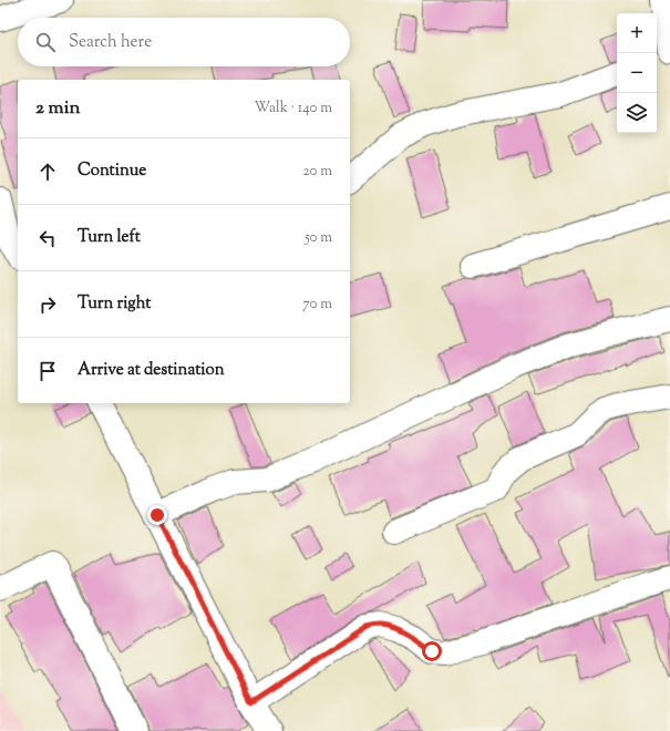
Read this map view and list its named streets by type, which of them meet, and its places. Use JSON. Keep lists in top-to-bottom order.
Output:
{
  "page": {
    "map_buttons": ["+", "−"],
    "search": "Search here",
    "heading": ["2 min", "Walk · 140 m"],
    "list": [
      ["Continue", "20 m"],
      ["Turn left", "50 m"],
      ["Turn right", "70 m"],
      "Arrive at destination"
    ]
  }
}
